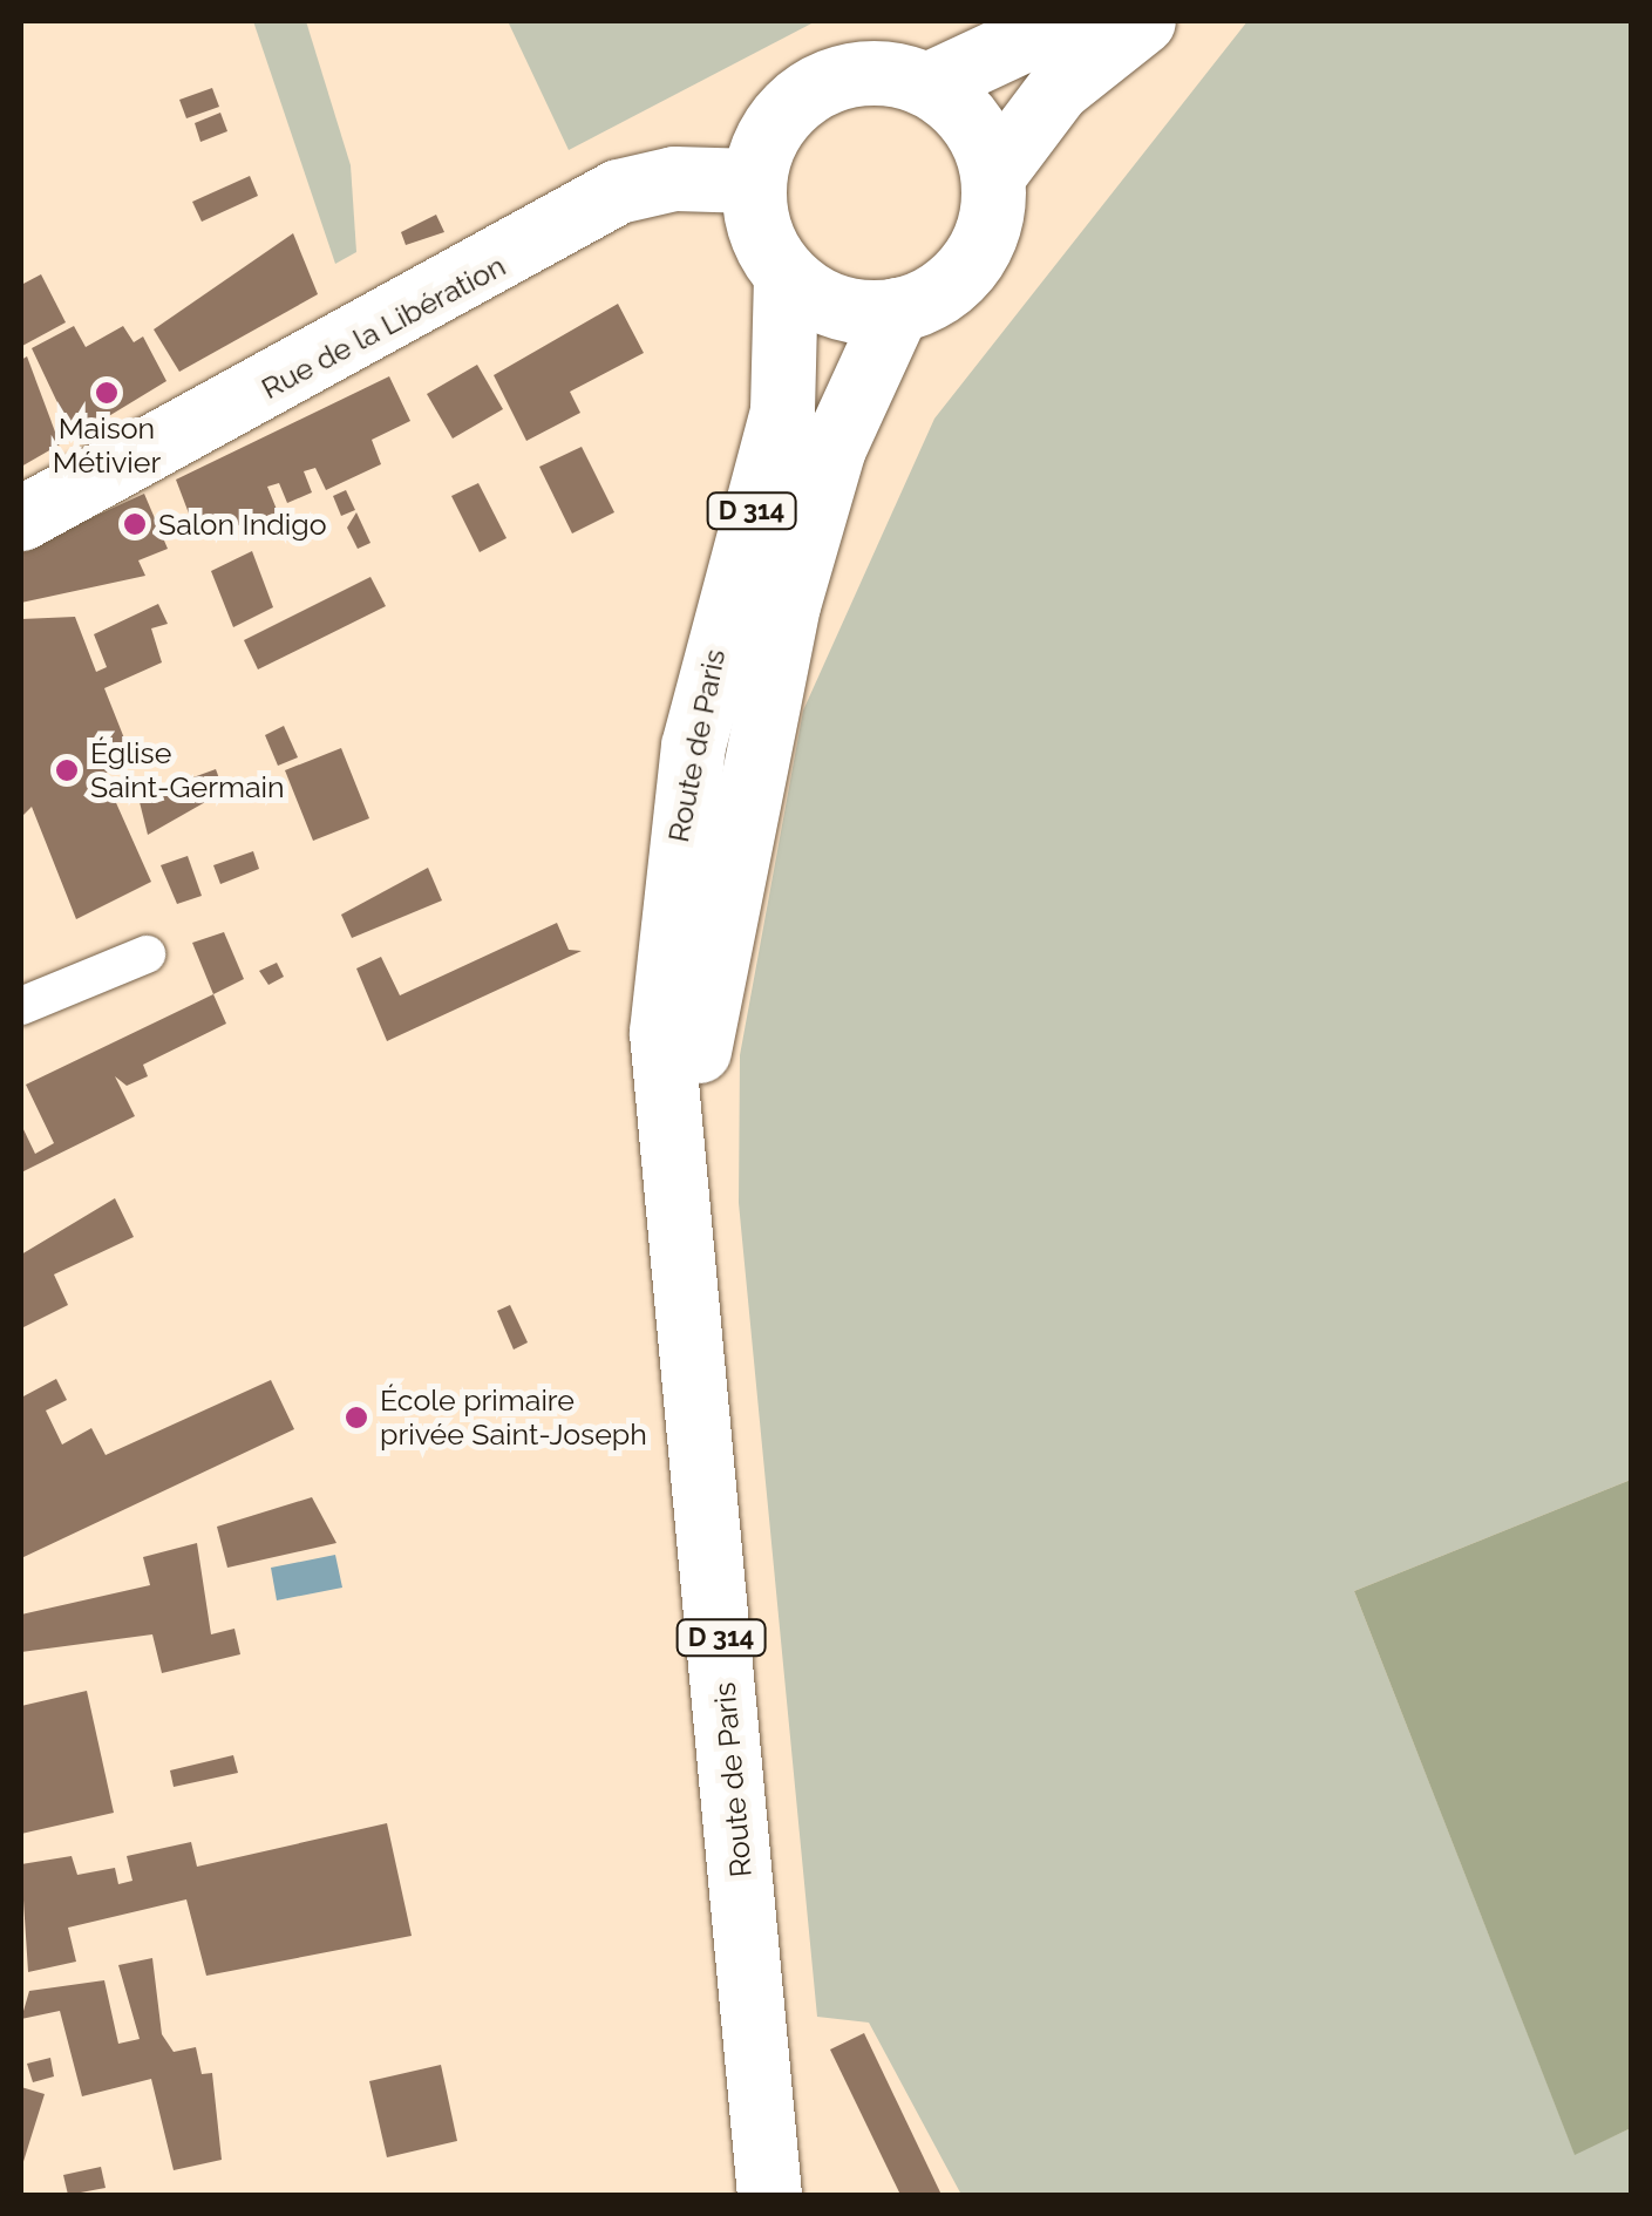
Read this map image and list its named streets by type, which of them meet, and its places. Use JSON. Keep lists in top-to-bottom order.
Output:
{
  "streets": {
    "main road": ["Rue de la Libération", "D 314", "Route de Paris"]
  },
  "crossings": [
    ["Rue de la Libération", "Route de Paris"]
  ],
  "places": [
    "Maison Métivier",
    "Salon Indigo",
    "Église Saint-Germain",
    "École primaire privée Saint-Joseph"
  ]
}
